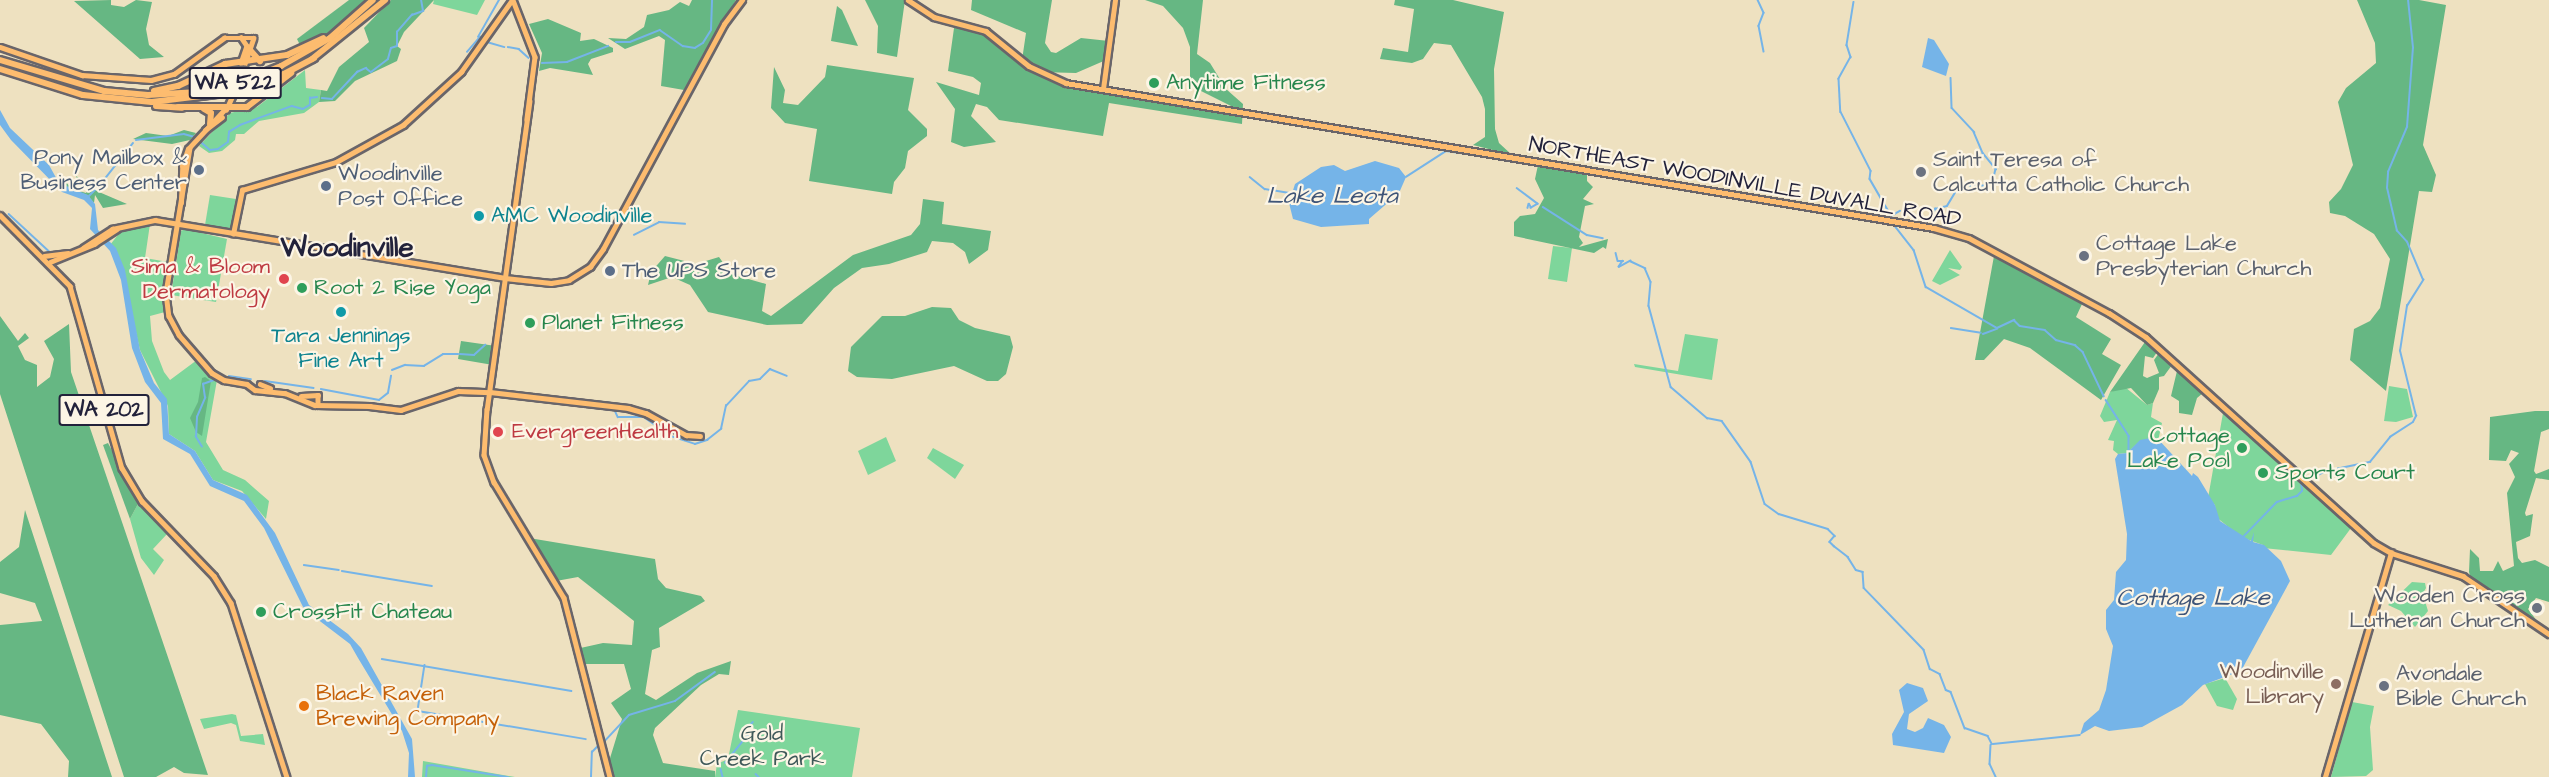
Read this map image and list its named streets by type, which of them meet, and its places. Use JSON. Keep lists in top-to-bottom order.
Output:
{
  "streets": {
    "highway": ["WA 522"],
    "main road": ["NORTHEAST WOODINVILLE DUVALL ROAD", "WA 202"]
  },
  "districts": ["Woodinville"],
  "water": ["Lake Leota", "Cottage Lake"],
  "parks": ["Gold Creek Park"],
  "places": [
    "Anytime Fitness",
    "Pony Mailbox & Business Center",
    "Saint Teresa of Calcutta Catholic Church",
    "Woodinville Post Office",
    "AMC Woodinville",
    "Cottage Lake Presbyterian Church",
    "The UPS Store",
    "Sima & Bloom Dermatology",
    "Root 2 Rise Yoga",
    "Tara Jennings Fine Art",
    "Planet Fitness",
    "EvergreenHealth",
    "Cottage Lake Pool",
    "Sports Court",
    "Wooden Cross Lutheran Church",
    "CrossFit Chateau",
    "Woodinville Library",
    "Avondale Bible Church",
    "Black Raven Brewing Company"
  ]
}
